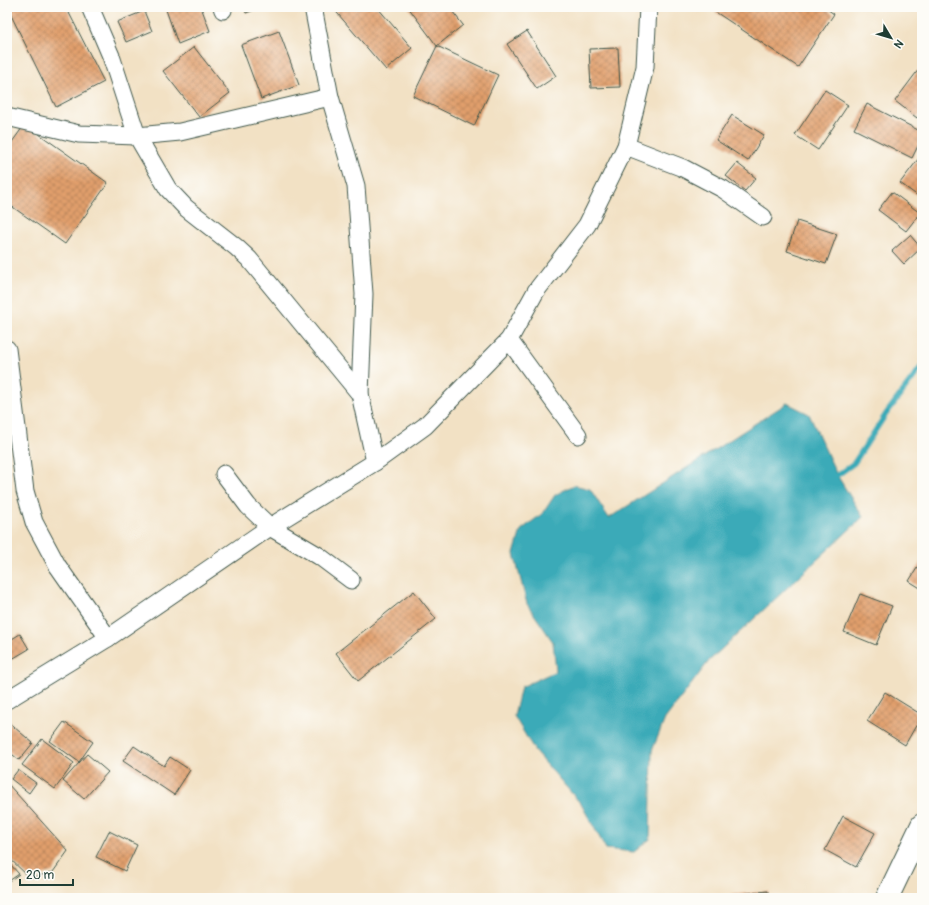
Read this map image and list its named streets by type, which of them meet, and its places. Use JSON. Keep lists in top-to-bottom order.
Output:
{
  "scale_bar": "20 m",
  "north": "bottom right"
}
